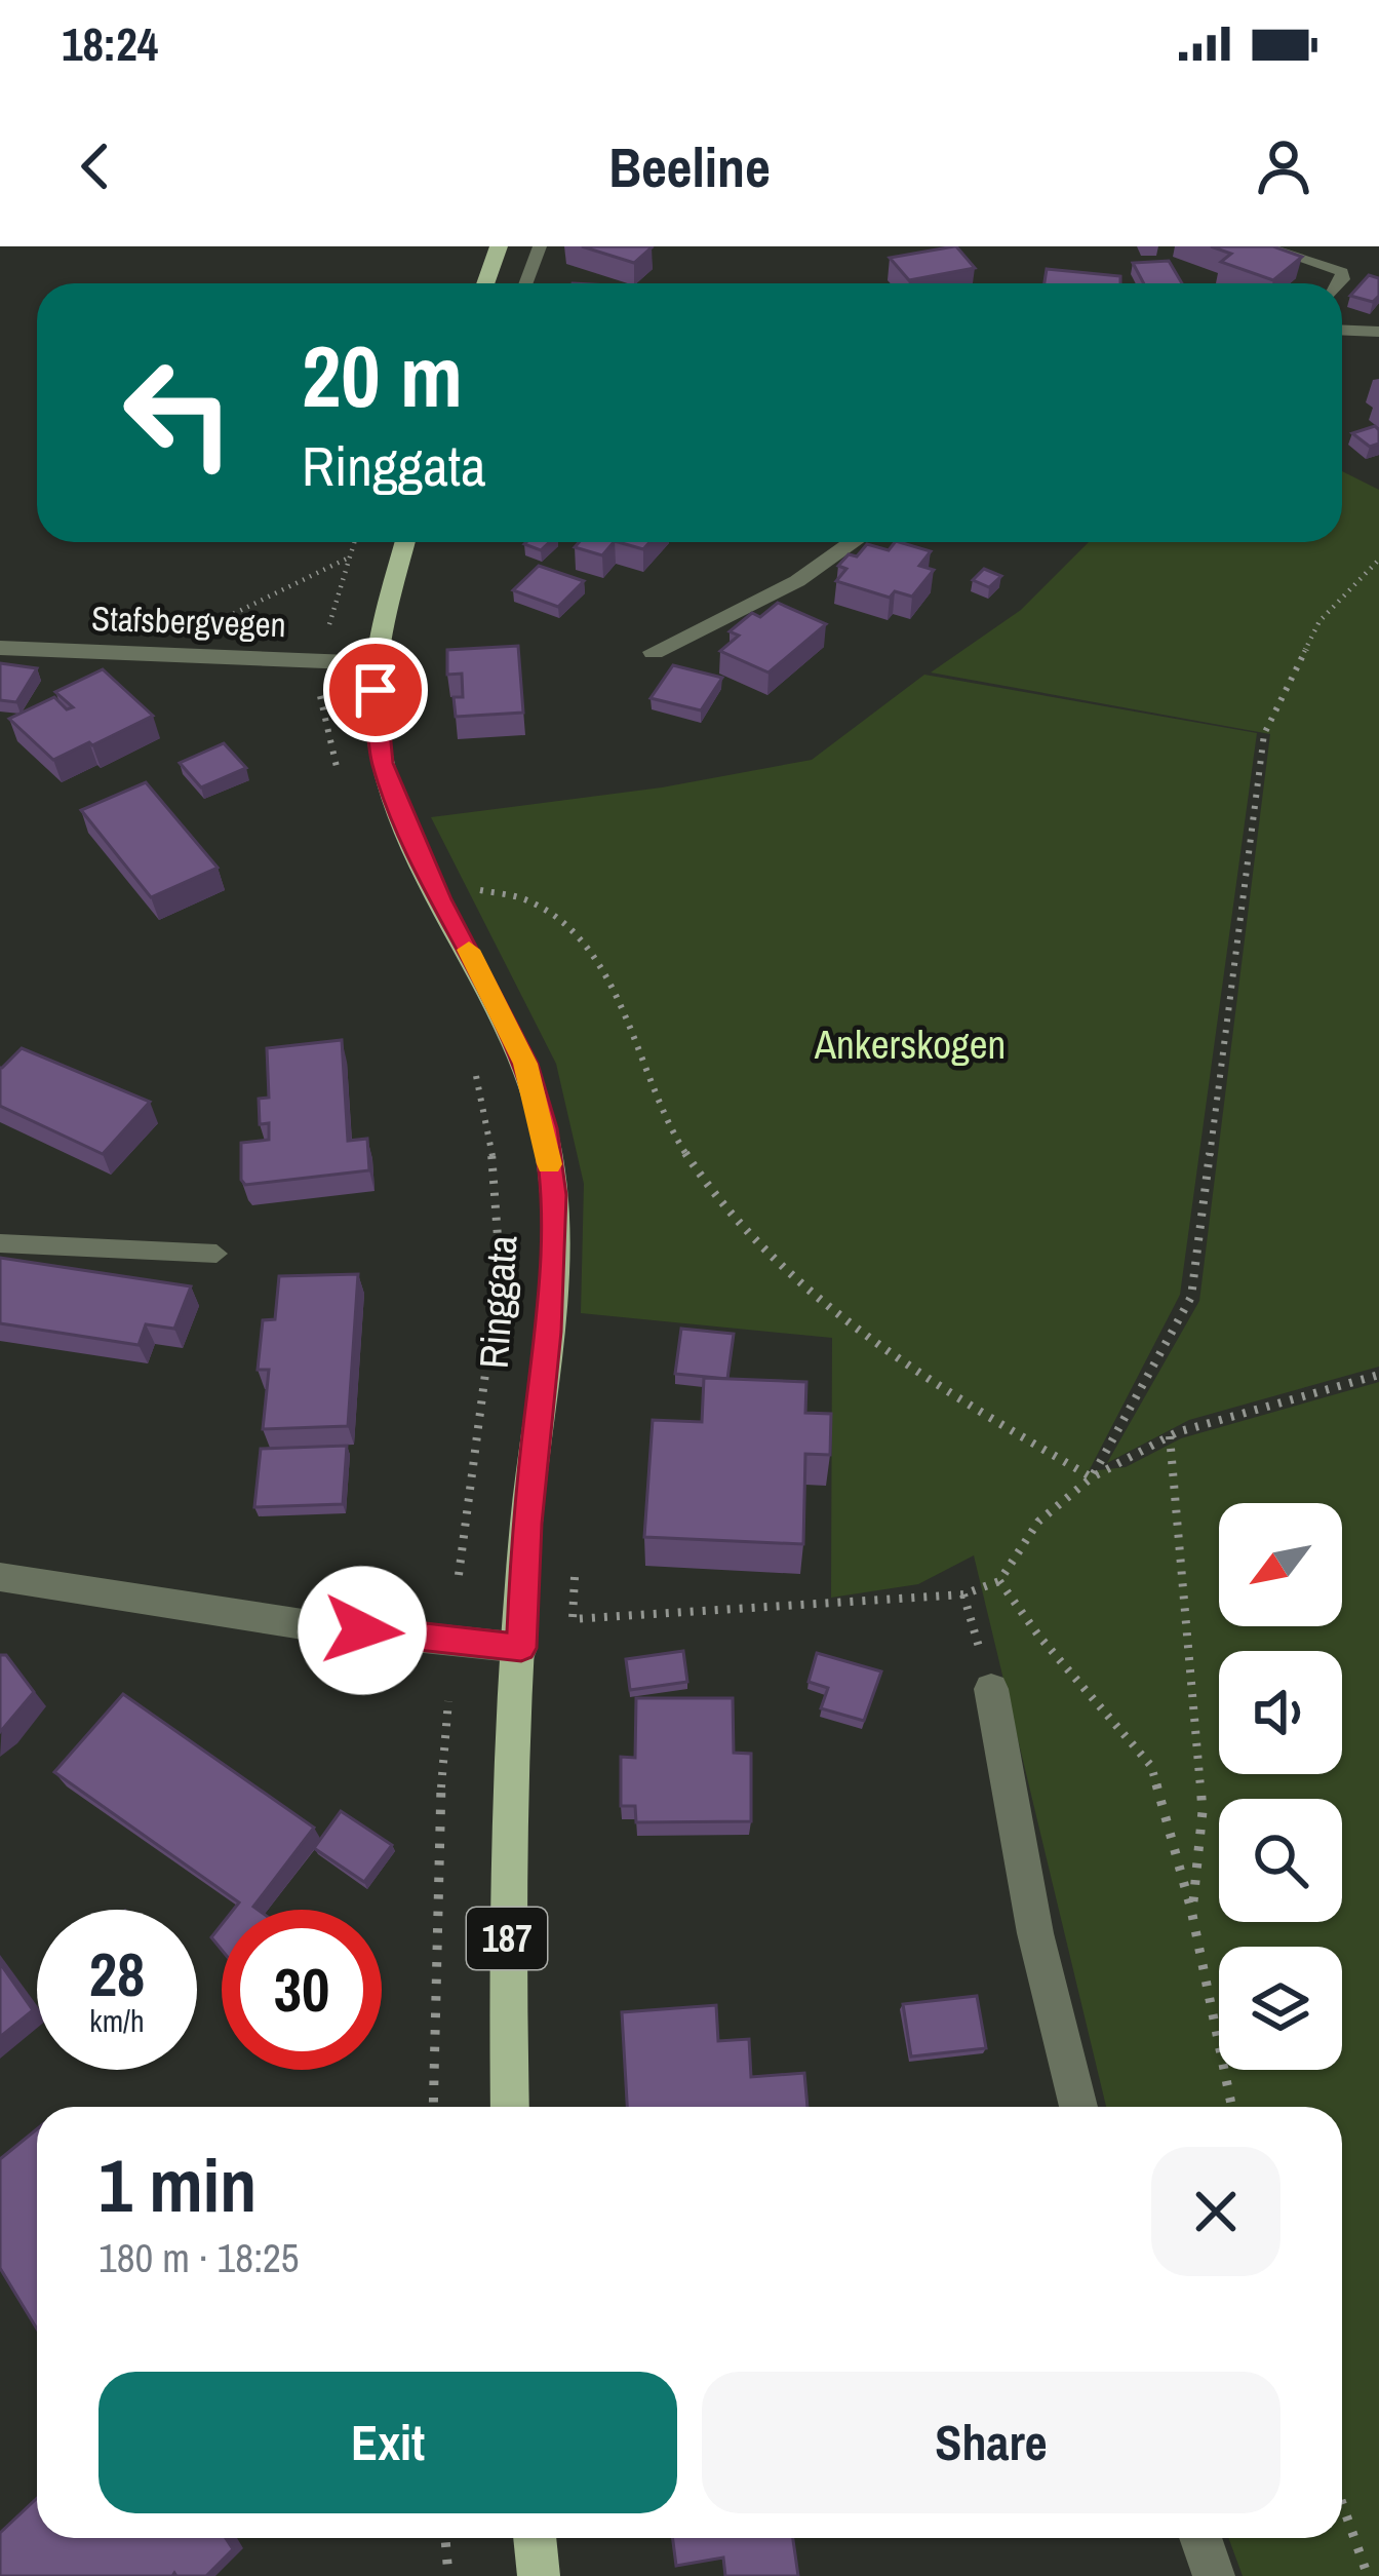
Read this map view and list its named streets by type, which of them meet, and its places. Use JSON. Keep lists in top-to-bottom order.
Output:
{
  "streets": {
    "main road": ["Ringgata", "187"],
    "street": ["Stafsbergvegen"]
  },
  "crossings": [
    ["Stafsbergvegen", "Ringgata"]
  ],
  "parks": ["Ankerskogen"],
  "north": "bottom left",
  "page": {
    "status": "18:24",
    "header": "Beeline",
    "turn": ["20 m", "Ringgata"],
    "speed": "28 km/h",
    "limit": "30",
    "heading": ["1 min", "180 m · 18:25"],
    "buttons": ["Exit", "Share"]
  }
}
